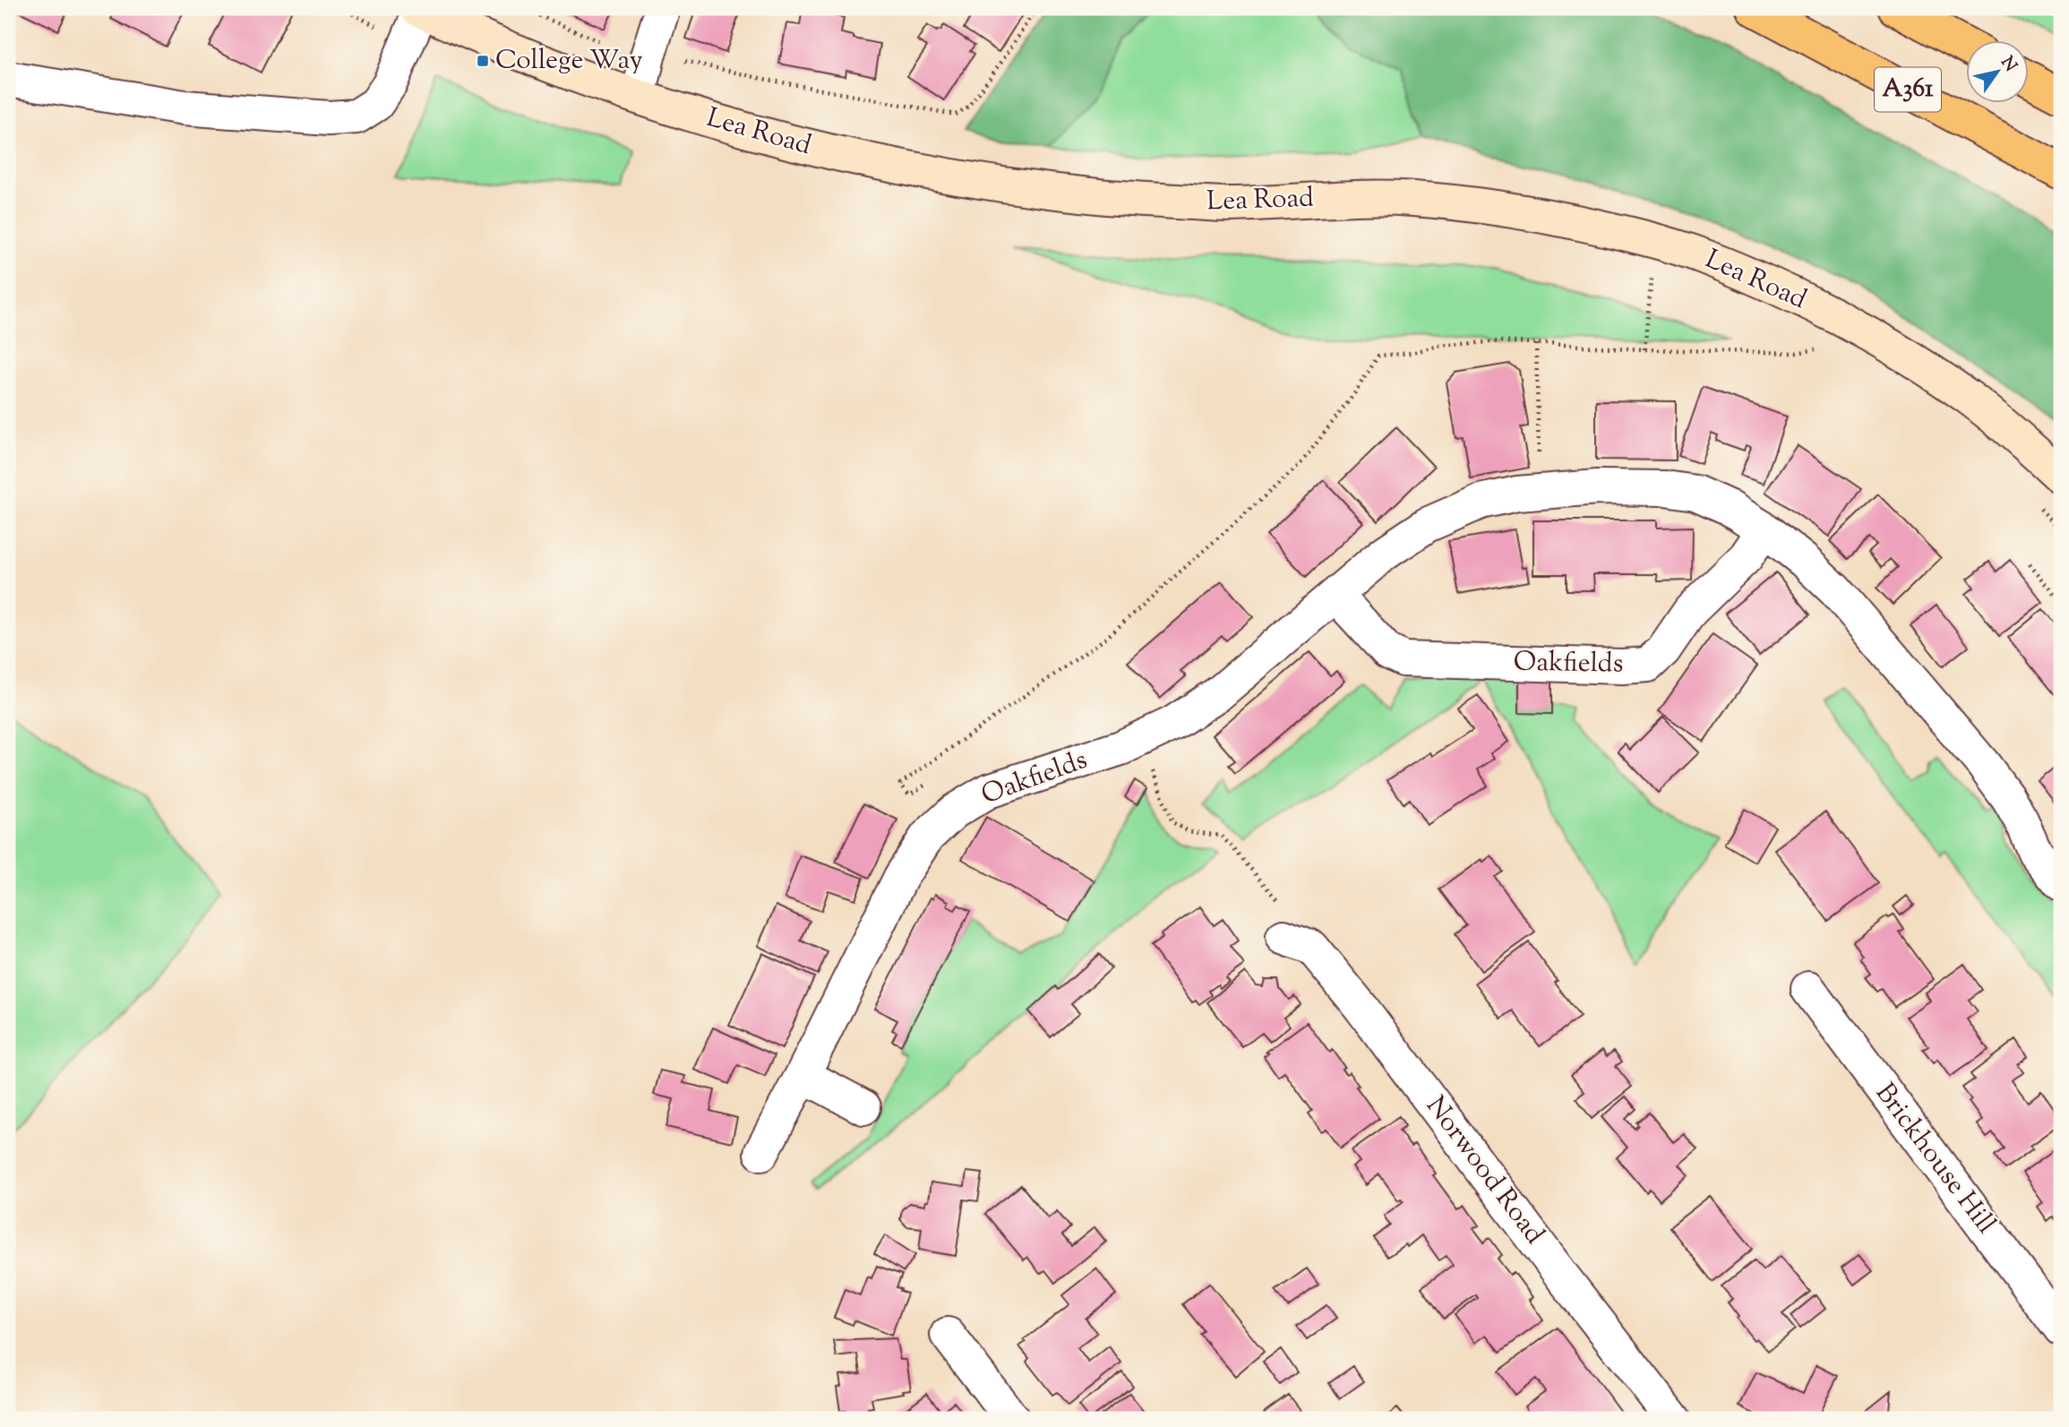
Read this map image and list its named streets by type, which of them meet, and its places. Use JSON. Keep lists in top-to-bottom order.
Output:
{
  "streets": {
    "highway": ["A361"],
    "street": [
      "Lea Road",
      "Oakfields",
      "Brickhouse Hill",
      "Norwood Road"
    ]
  },
  "places": {
    "transit": ["College Way"]
  },
  "north": "top right"
}
